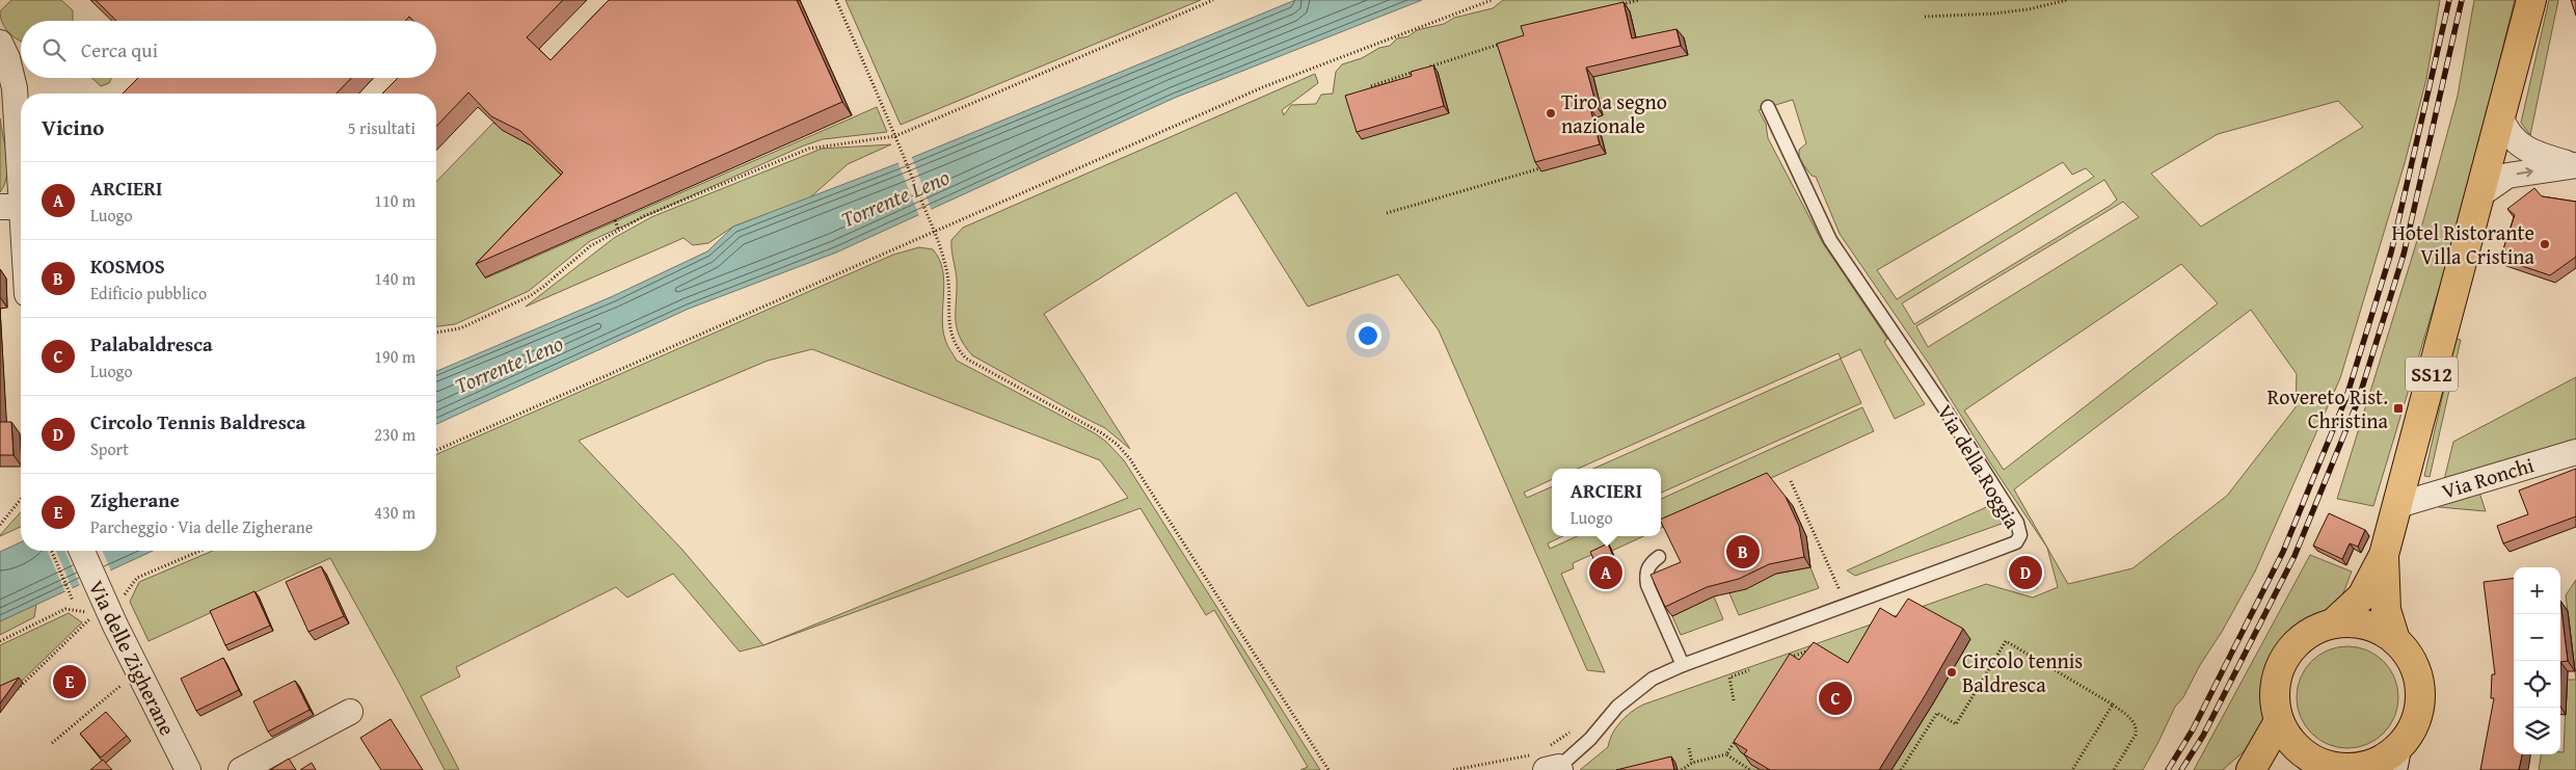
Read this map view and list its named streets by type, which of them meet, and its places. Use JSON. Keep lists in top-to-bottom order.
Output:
{
  "streets": {
    "main road": ["SS12"],
    "street": ["Via Ronchi", "Via delle Zigherane"],
    "lane": ["Via della Roggia"]
  },
  "crossings": [
    ["SS12", "Via Ronchi"]
  ],
  "water": ["Torrente Leno"],
  "places": {
    "other": ["Tiro a segno nazionale", "Hotel Ristorante Villa Cristina", "Circolo tennis Baldresca"],
    "transit": ["Rovereto Rist. Christina"]
  },
  "page": {
    "search": "Cerca qui",
    "heading": ["Vicino", "5 risultati"],
    "list": [
      {
        "mark": "A",
        "name": "ARCIERI",
        "note": "Luogo",
        "value": "110 m"
      },
      {
        "mark": "B",
        "name": "KOSMOS",
        "note": "Edificio pubblico",
        "value": "140 m"
      },
      {
        "mark": "C",
        "name": "Palabaldresca",
        "note": "Luogo",
        "value": "190 m"
      },
      {
        "mark": "D",
        "name": "Circolo Tennis Baldresca",
        "note": "Sport",
        "value": "230 m"
      },
      {
        "mark": "E",
        "name": "Zigherane",
        "note": "Parcheggio · Via delle Zigherane",
        "value": "430 m"
      }
    ],
    "popup": ["ARCIERI", "Luogo"],
    "pins": [
      "B",
      "A",
      "D",
      "E",
      "C"
    ],
    "map_buttons": ["+", "−"]
  }
}
